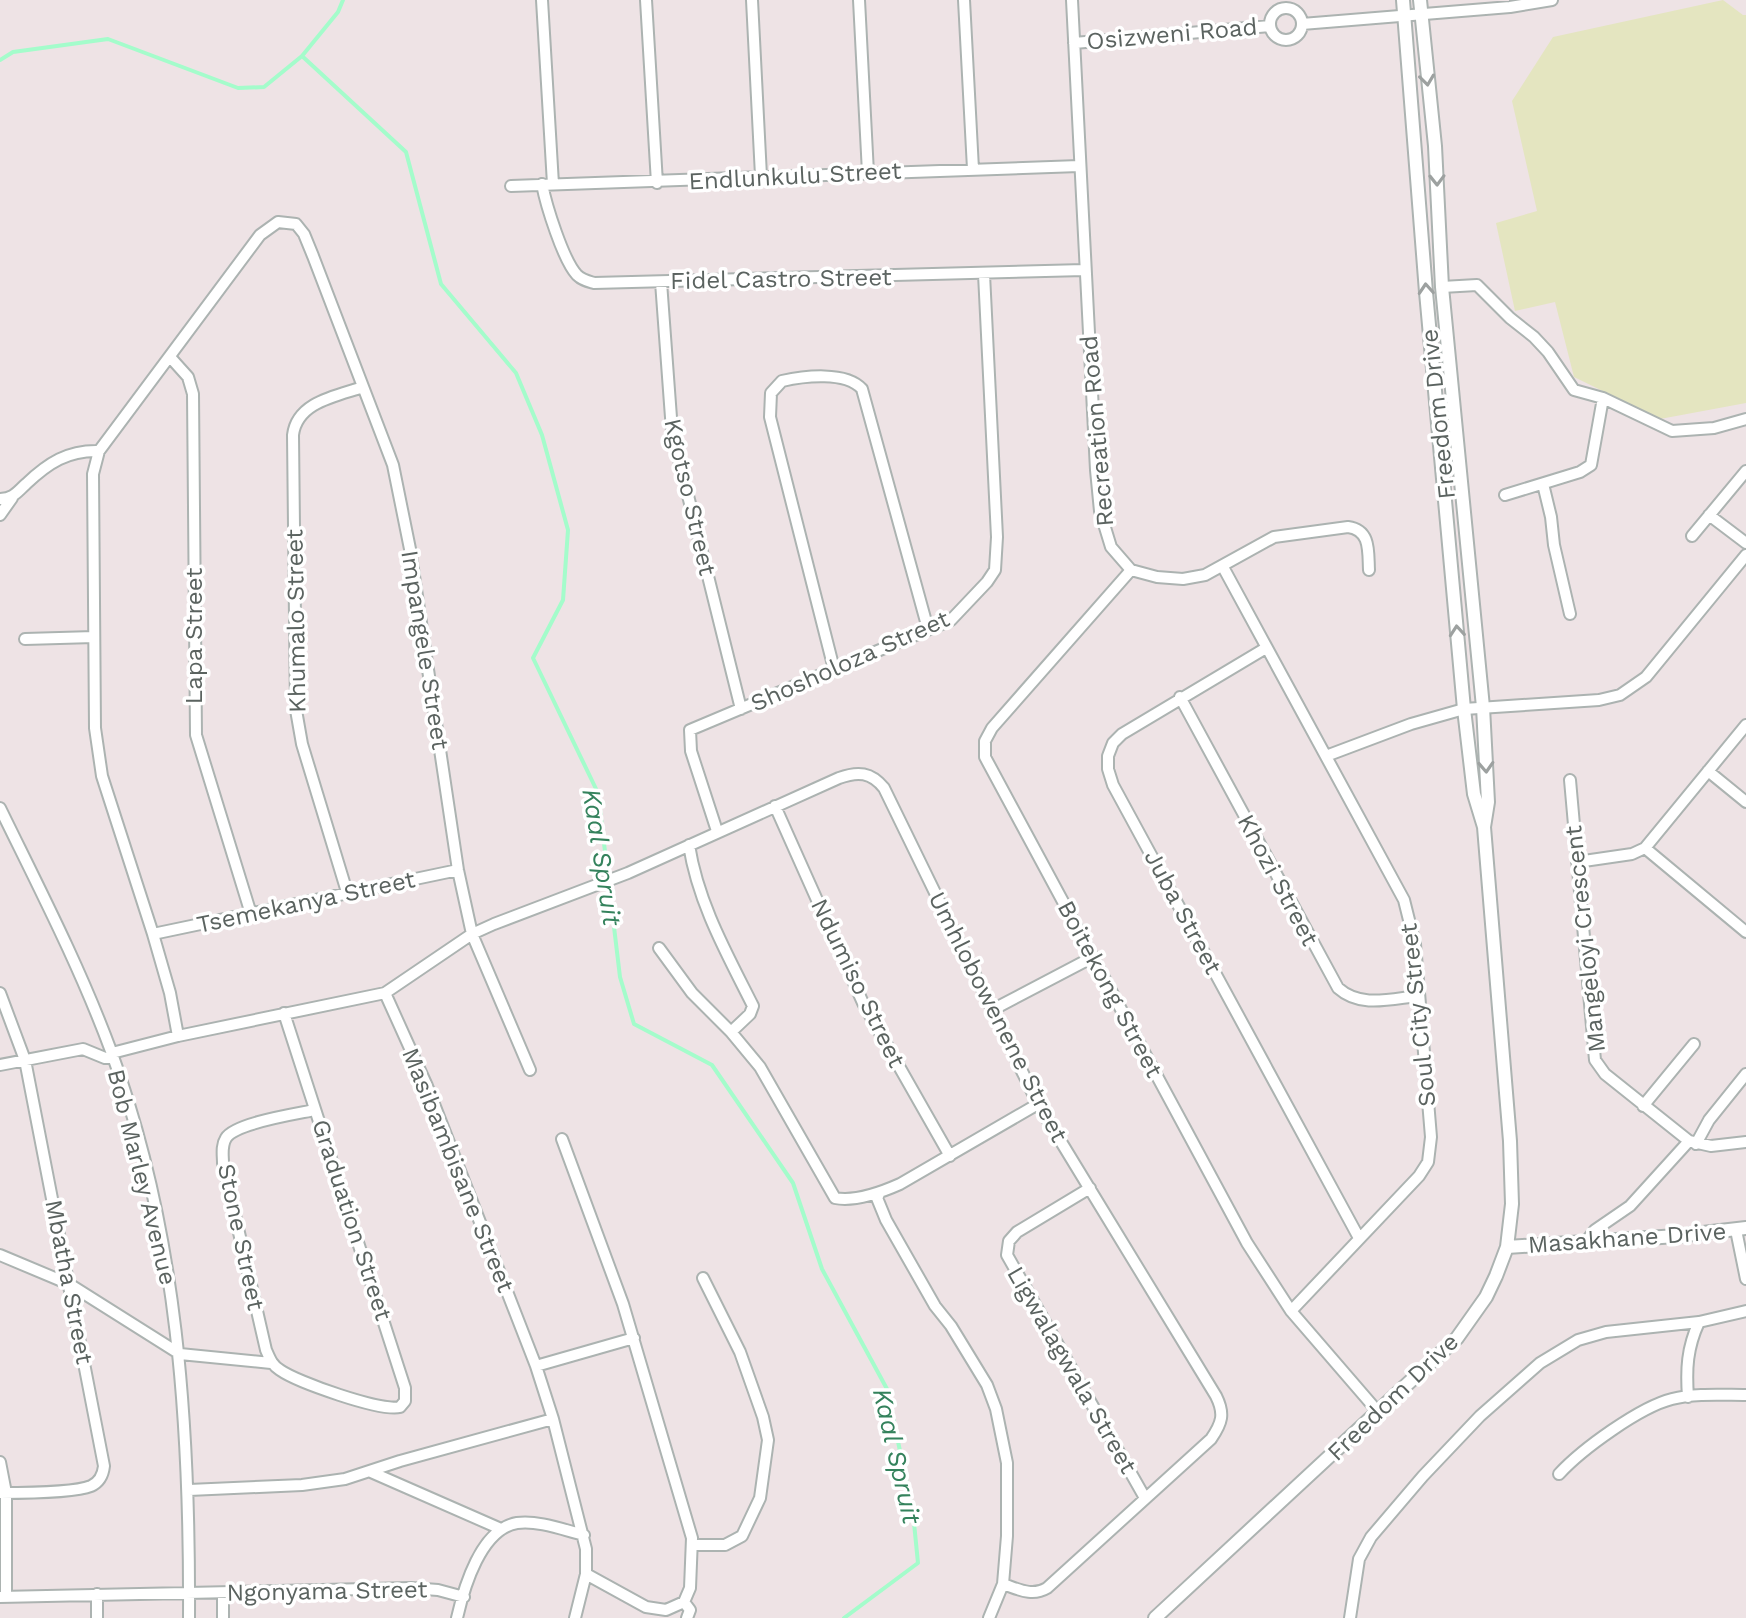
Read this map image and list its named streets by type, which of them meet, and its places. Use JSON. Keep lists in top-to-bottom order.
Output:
{
  "streets": {
    "street": [
      "Osizweni Road",
      "Endlunkulu Street",
      "Fidel Castro Street",
      "Freedom Drive",
      "Recreation Road",
      "Kgotso Street",
      "Khumalo Street",
      "Lapa Street",
      "Impangele Street",
      "Shosholoza Street",
      "Khozi Street",
      "Tsemekanya Street",
      "Juba Street",
      "Mangeloyi Crescent",
      "Ndumiso Street",
      "Boitekong Street",
      "Soul City Street",
      "Umhlobowenene Street",
      "Masibambisane Street",
      "Bob Marley Avenue",
      "Graduation Street",
      "Stone Street",
      "Masakhane Drive",
      "Mbatha Street",
      "Ligwalagwala Street",
      "Ngonyama Street"
    ]
  },
  "crossings": [
    ["Osizweni Road", "Recreation Road"],
    ["Endlunkulu Street", "Fidel Castro Street"],
    ["Endlunkulu Street", "Recreation Road"],
    ["Fidel Castro Street", "Recreation Road"],
    ["Fidel Castro Street", "Kgotso Street"],
    ["Fidel Castro Street", "Shosholoza Street"],
    ["Freedom Drive", "Boitekong Street"],
    ["Freedom Drive", "Masakhane Drive"],
    ["Recreation Road", "Boitekong Street"],
    ["Kgotso Street", "Shosholoza Street"],
    ["Khumalo Street", "Impangele Street"],
    ["Khumalo Street", "Tsemekanya Street"],
    ["Lapa Street", "Impangele Street"],
    ["Lapa Street", "Tsemekanya Street"],
    ["Impangele Street", "Tsemekanya Street"],
    ["Impangele Street", "Umhlobowenene Street"],
    ["Shosholoza Street", "Umhlobowenene Street"],
    ["Khozi Street", "Juba Street"],
    ["Khozi Street", "Soul City Street"],
    ["Juba Street", "Soul City Street"],
    ["Ndumiso Street", "Umhlobowenene Street"],
    ["Boitekong Street", "Soul City Street"],
    ["Umhlobowenene Street", "Masibambisane Street"],
    ["Umhlobowenene Street", "Ligwalagwala Street"],
    ["Bob Marley Avenue", "Ngonyama Street"],
    ["Graduation Street", "Stone Street"]
  ],
  "water": ["Kaal Spruit"]
}
